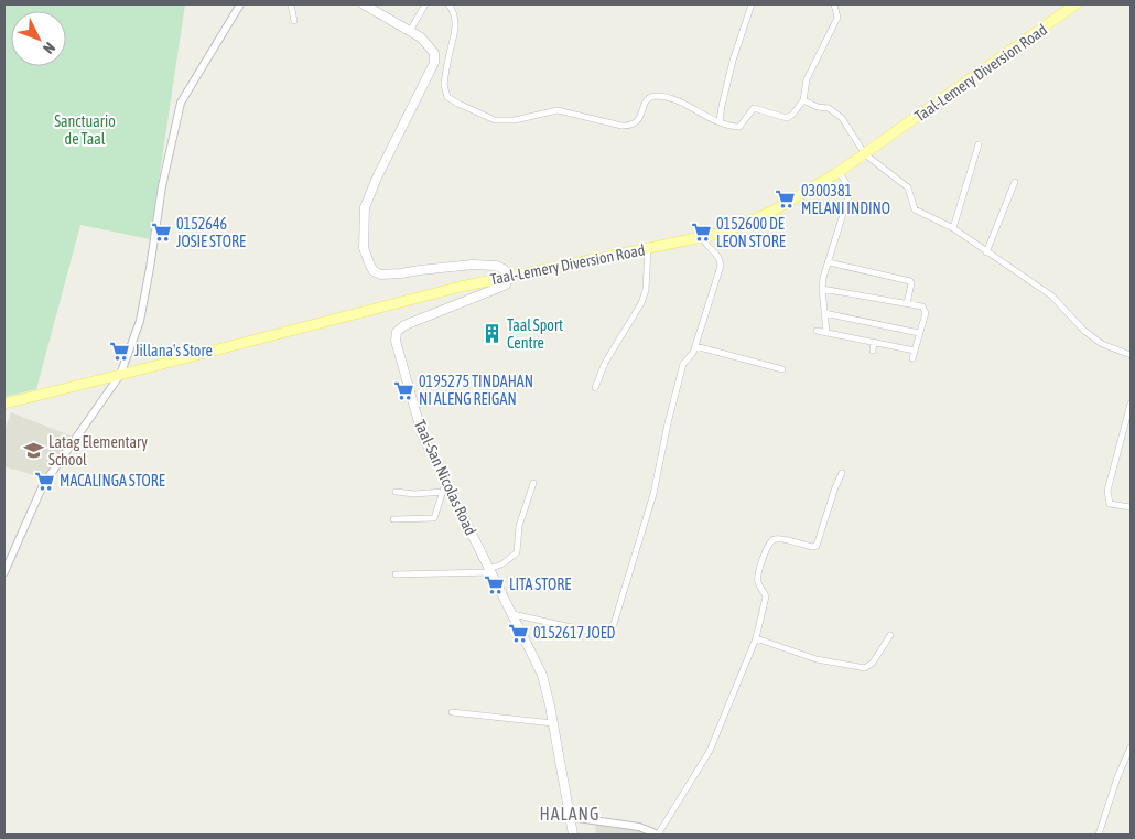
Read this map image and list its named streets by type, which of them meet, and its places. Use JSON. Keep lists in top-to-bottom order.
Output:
{
  "streets": {
    "main road": ["Taal-Lemery Diversion Road", "Taal-San Nicolas Road"]
  },
  "crossings": [
    ["Taal-Lemery Diversion Road", "Taal-San Nicolas Road"]
  ],
  "districts": ["HALANG"],
  "parks": ["Sanctuario de Taal"],
  "places": {
    "supermarket": [
      "0300381 MELANI INDINO",
      "0152646 JOSIE STORE",
      "0152600 DE LEON STORE",
      "Jillana's Store",
      "0195275 TINDAHAN NI ALENG REIGAN",
      "MACALINGA STORE",
      "LITA STORE",
      "0152617 JOED"
    ],
    "building": ["Taal Sport Centre"],
    "school or university": ["Latag Elementary School"]
  },
  "north": "bottom right"
}
